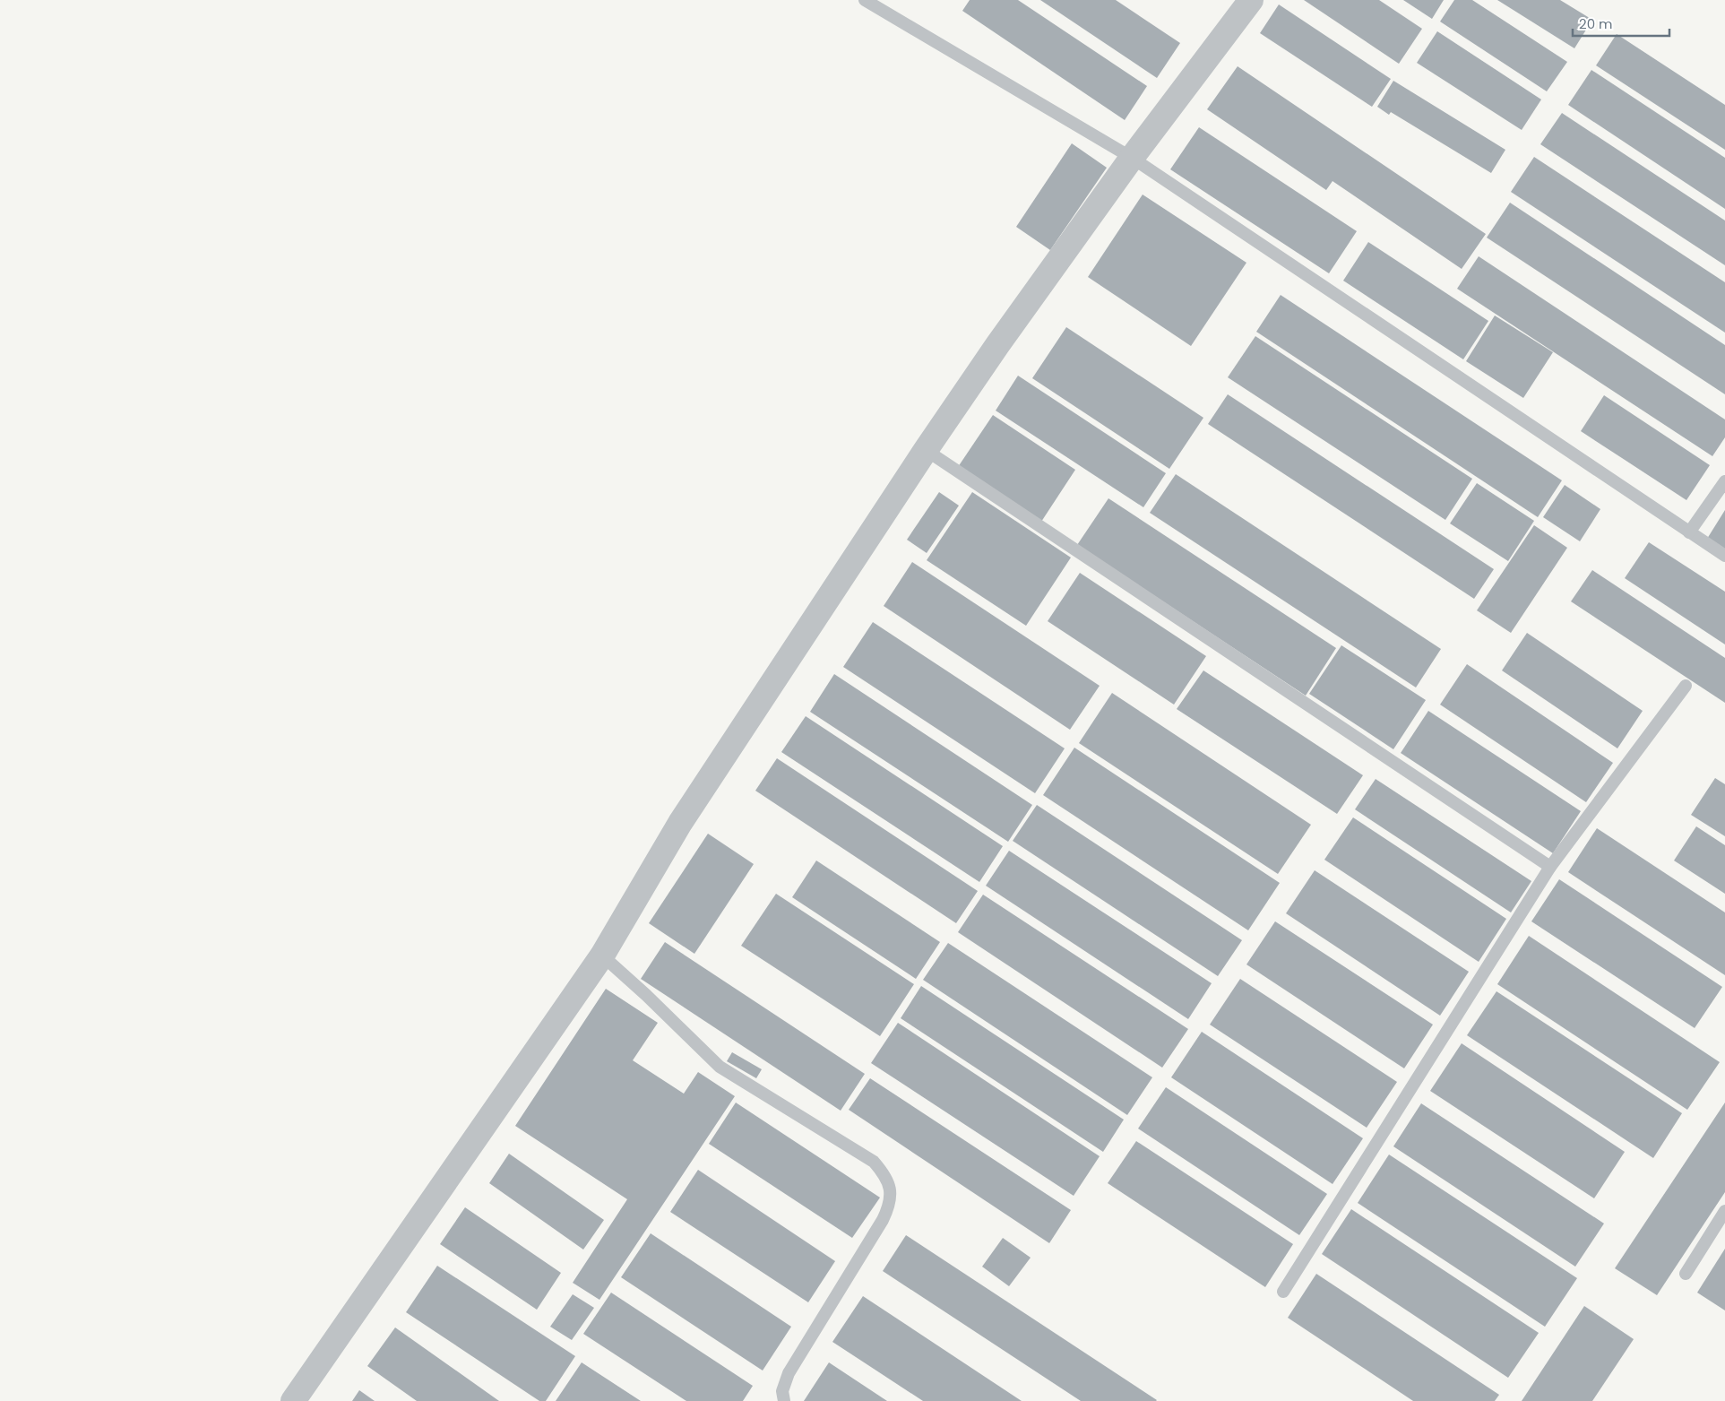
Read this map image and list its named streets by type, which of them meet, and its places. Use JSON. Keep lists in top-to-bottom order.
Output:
{
  "scale_bar": "20 m"
}
